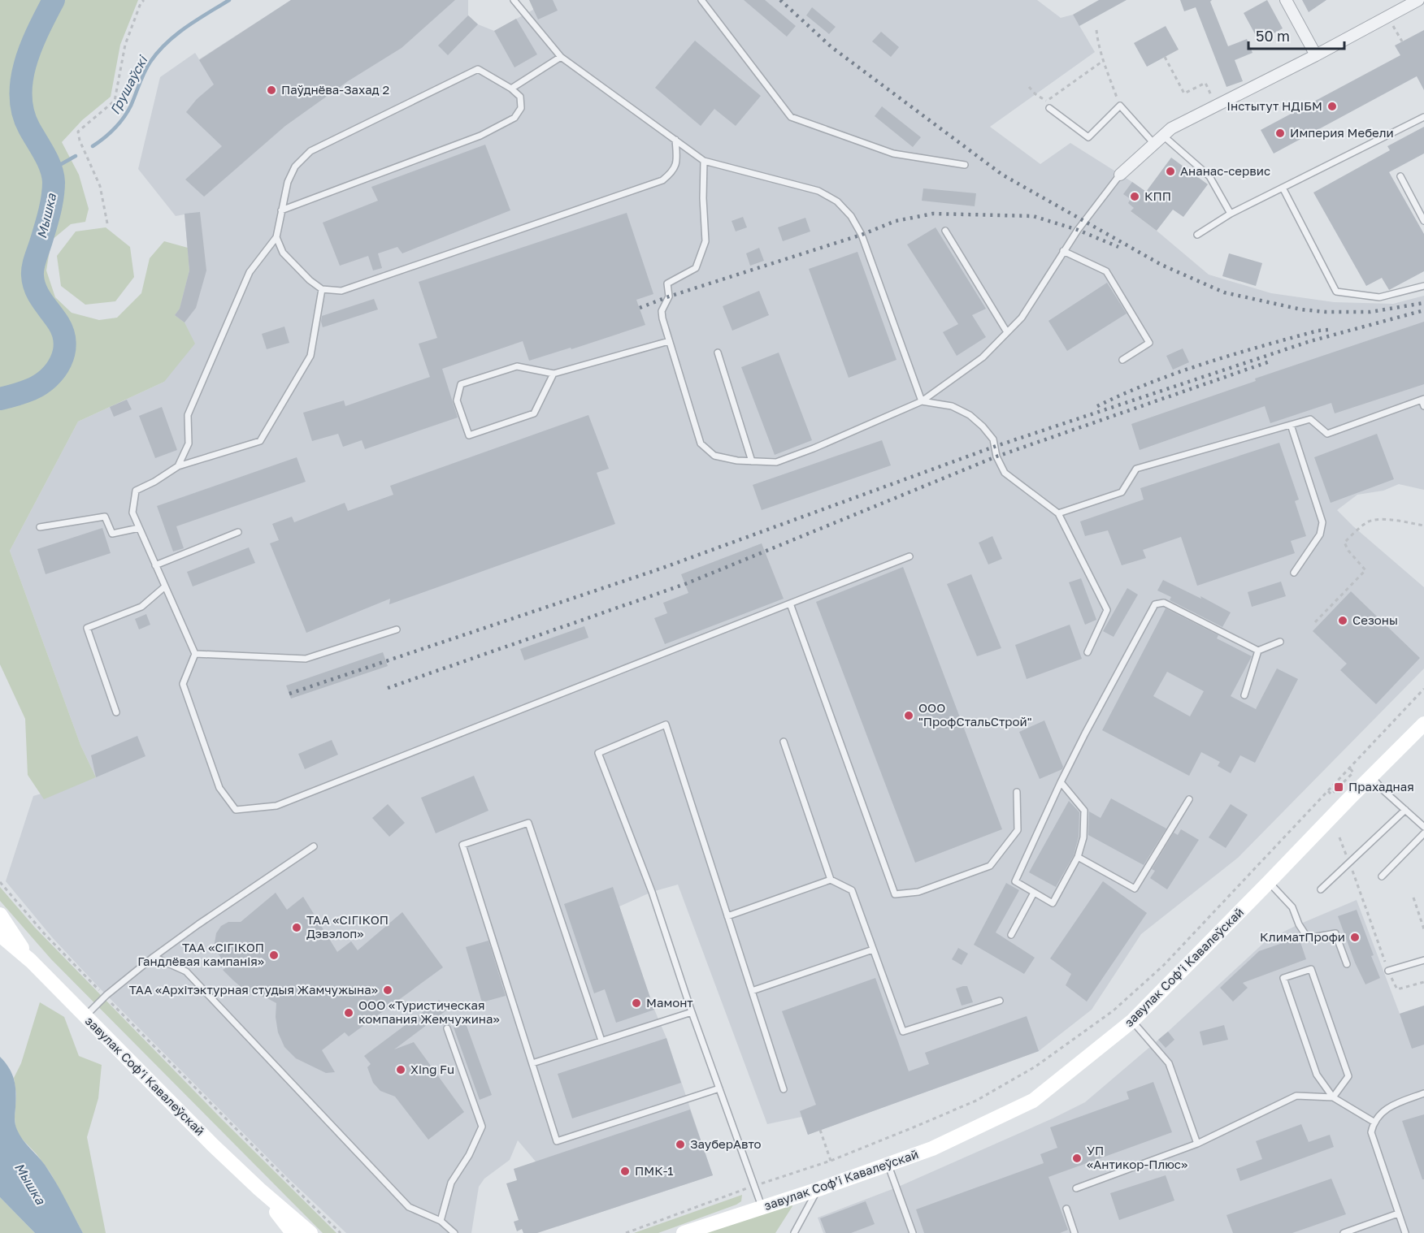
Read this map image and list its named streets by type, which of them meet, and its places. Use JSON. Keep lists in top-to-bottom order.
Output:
{
  "streets": {
    "street": ["завулак Софʼі Кавалеўскай"]
  },
  "water": ["Грушаўскі", "Мышка"],
  "places": {
    "other": [
      "Паўднёва-Захад 2",
      "Інстытут НДІБМ",
      "Империя Мебели",
      "Ананас-сервис",
      "КПП",
      "Сезоны",
      "ООО \"ПрофСтальСтрой\"",
      "ТАА «СІГІКОП Дэвэлоп»",
      "КлиматПрофи",
      "ТАА «СІГІКОП Гандлёвая кампанія»",
      "ТАА «Архітэктурная студыя Жамчужына»",
      "Мамонт",
      "ООО «Туристическая компания Жемчужина»",
      "Xing Fu",
      "ЗауберАвто",
      "УП «Антикор-Плюс»",
      "ПМК-1"
    ],
    "transit": ["Прахадная"]
  },
  "scale_bar": "50 m"
}
